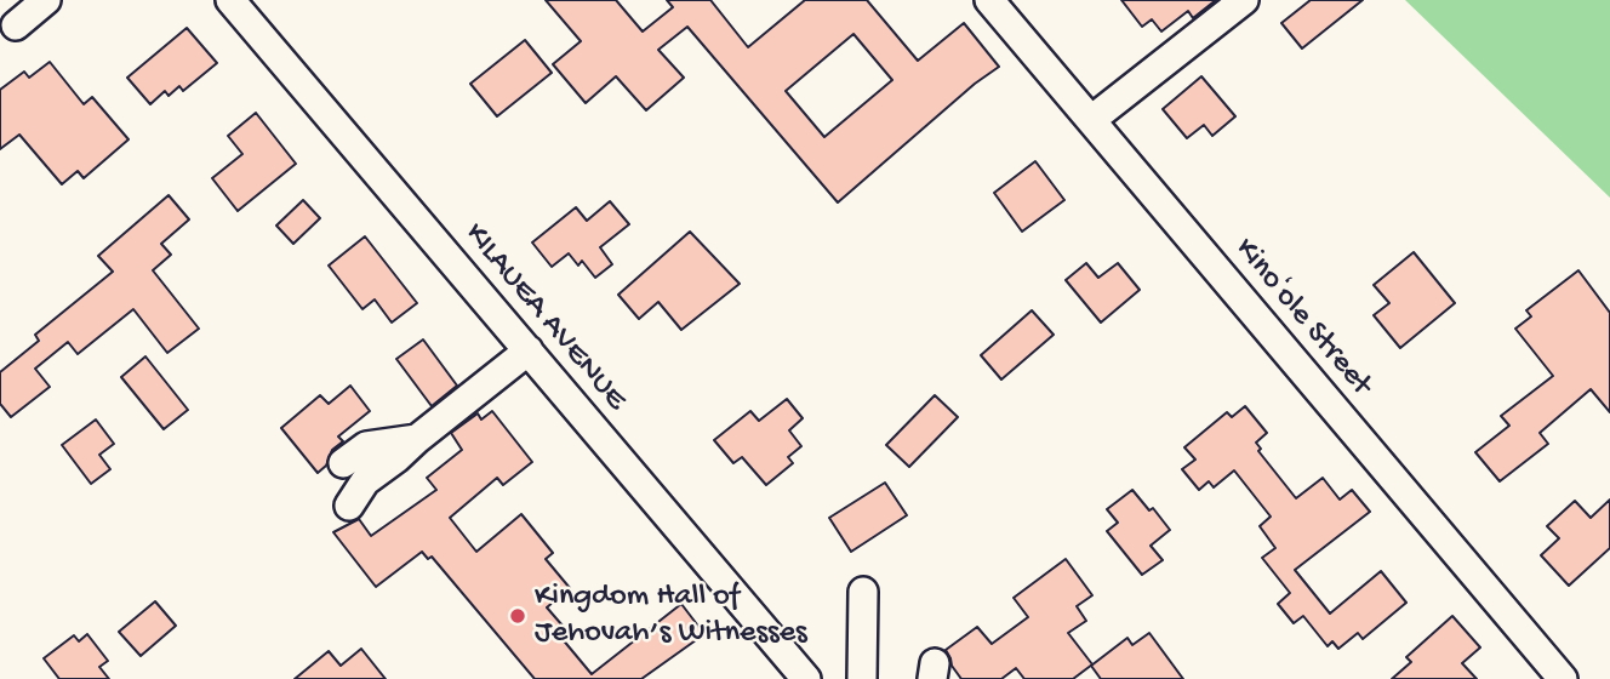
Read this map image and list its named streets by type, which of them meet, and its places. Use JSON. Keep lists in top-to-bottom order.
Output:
{
  "streets": {
    "street": ["KILAUEA AVENUE", "Kinoʻole Street"]
  },
  "places": ["Kingdom Hall of Jehovah’s Witnesses"]
}
